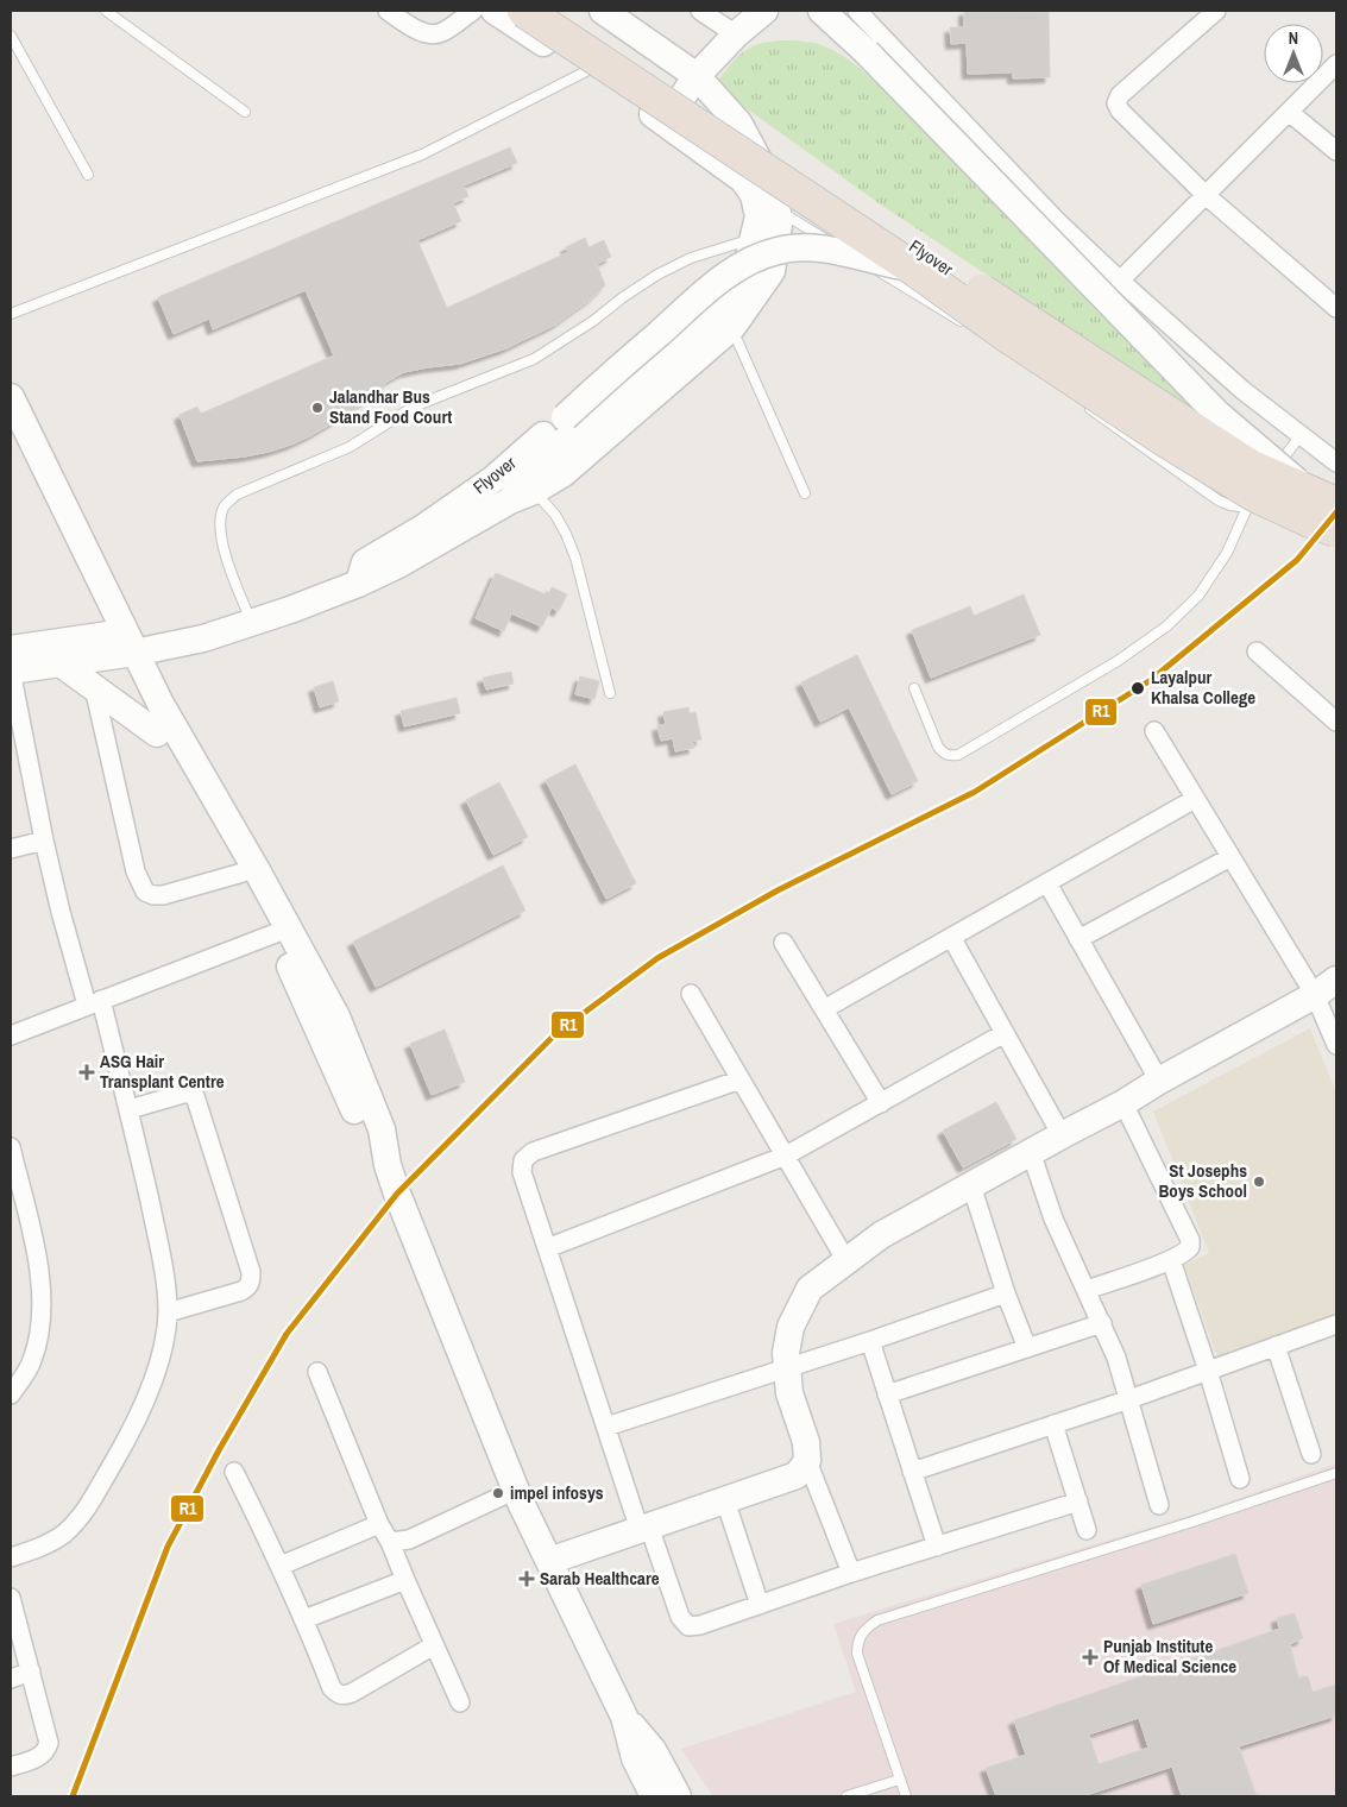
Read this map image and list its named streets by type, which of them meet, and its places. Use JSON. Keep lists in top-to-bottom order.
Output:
{
  "streets": {
    "highway": ["Flyover"]
  },
  "places": {
    "other": [
      "Jalandhar Bus Stand Food Court",
      "Layalpur Khalsa College",
      "St Josephs Boys School",
      "impel infosys"
    ],
    "health": ["ASG Hair Transplant Centre", "Sarab Healthcare", "Punjab Institute Of Medical Science"]
  },
  "lines": ["transit line R1"],
  "north": "top"
}
